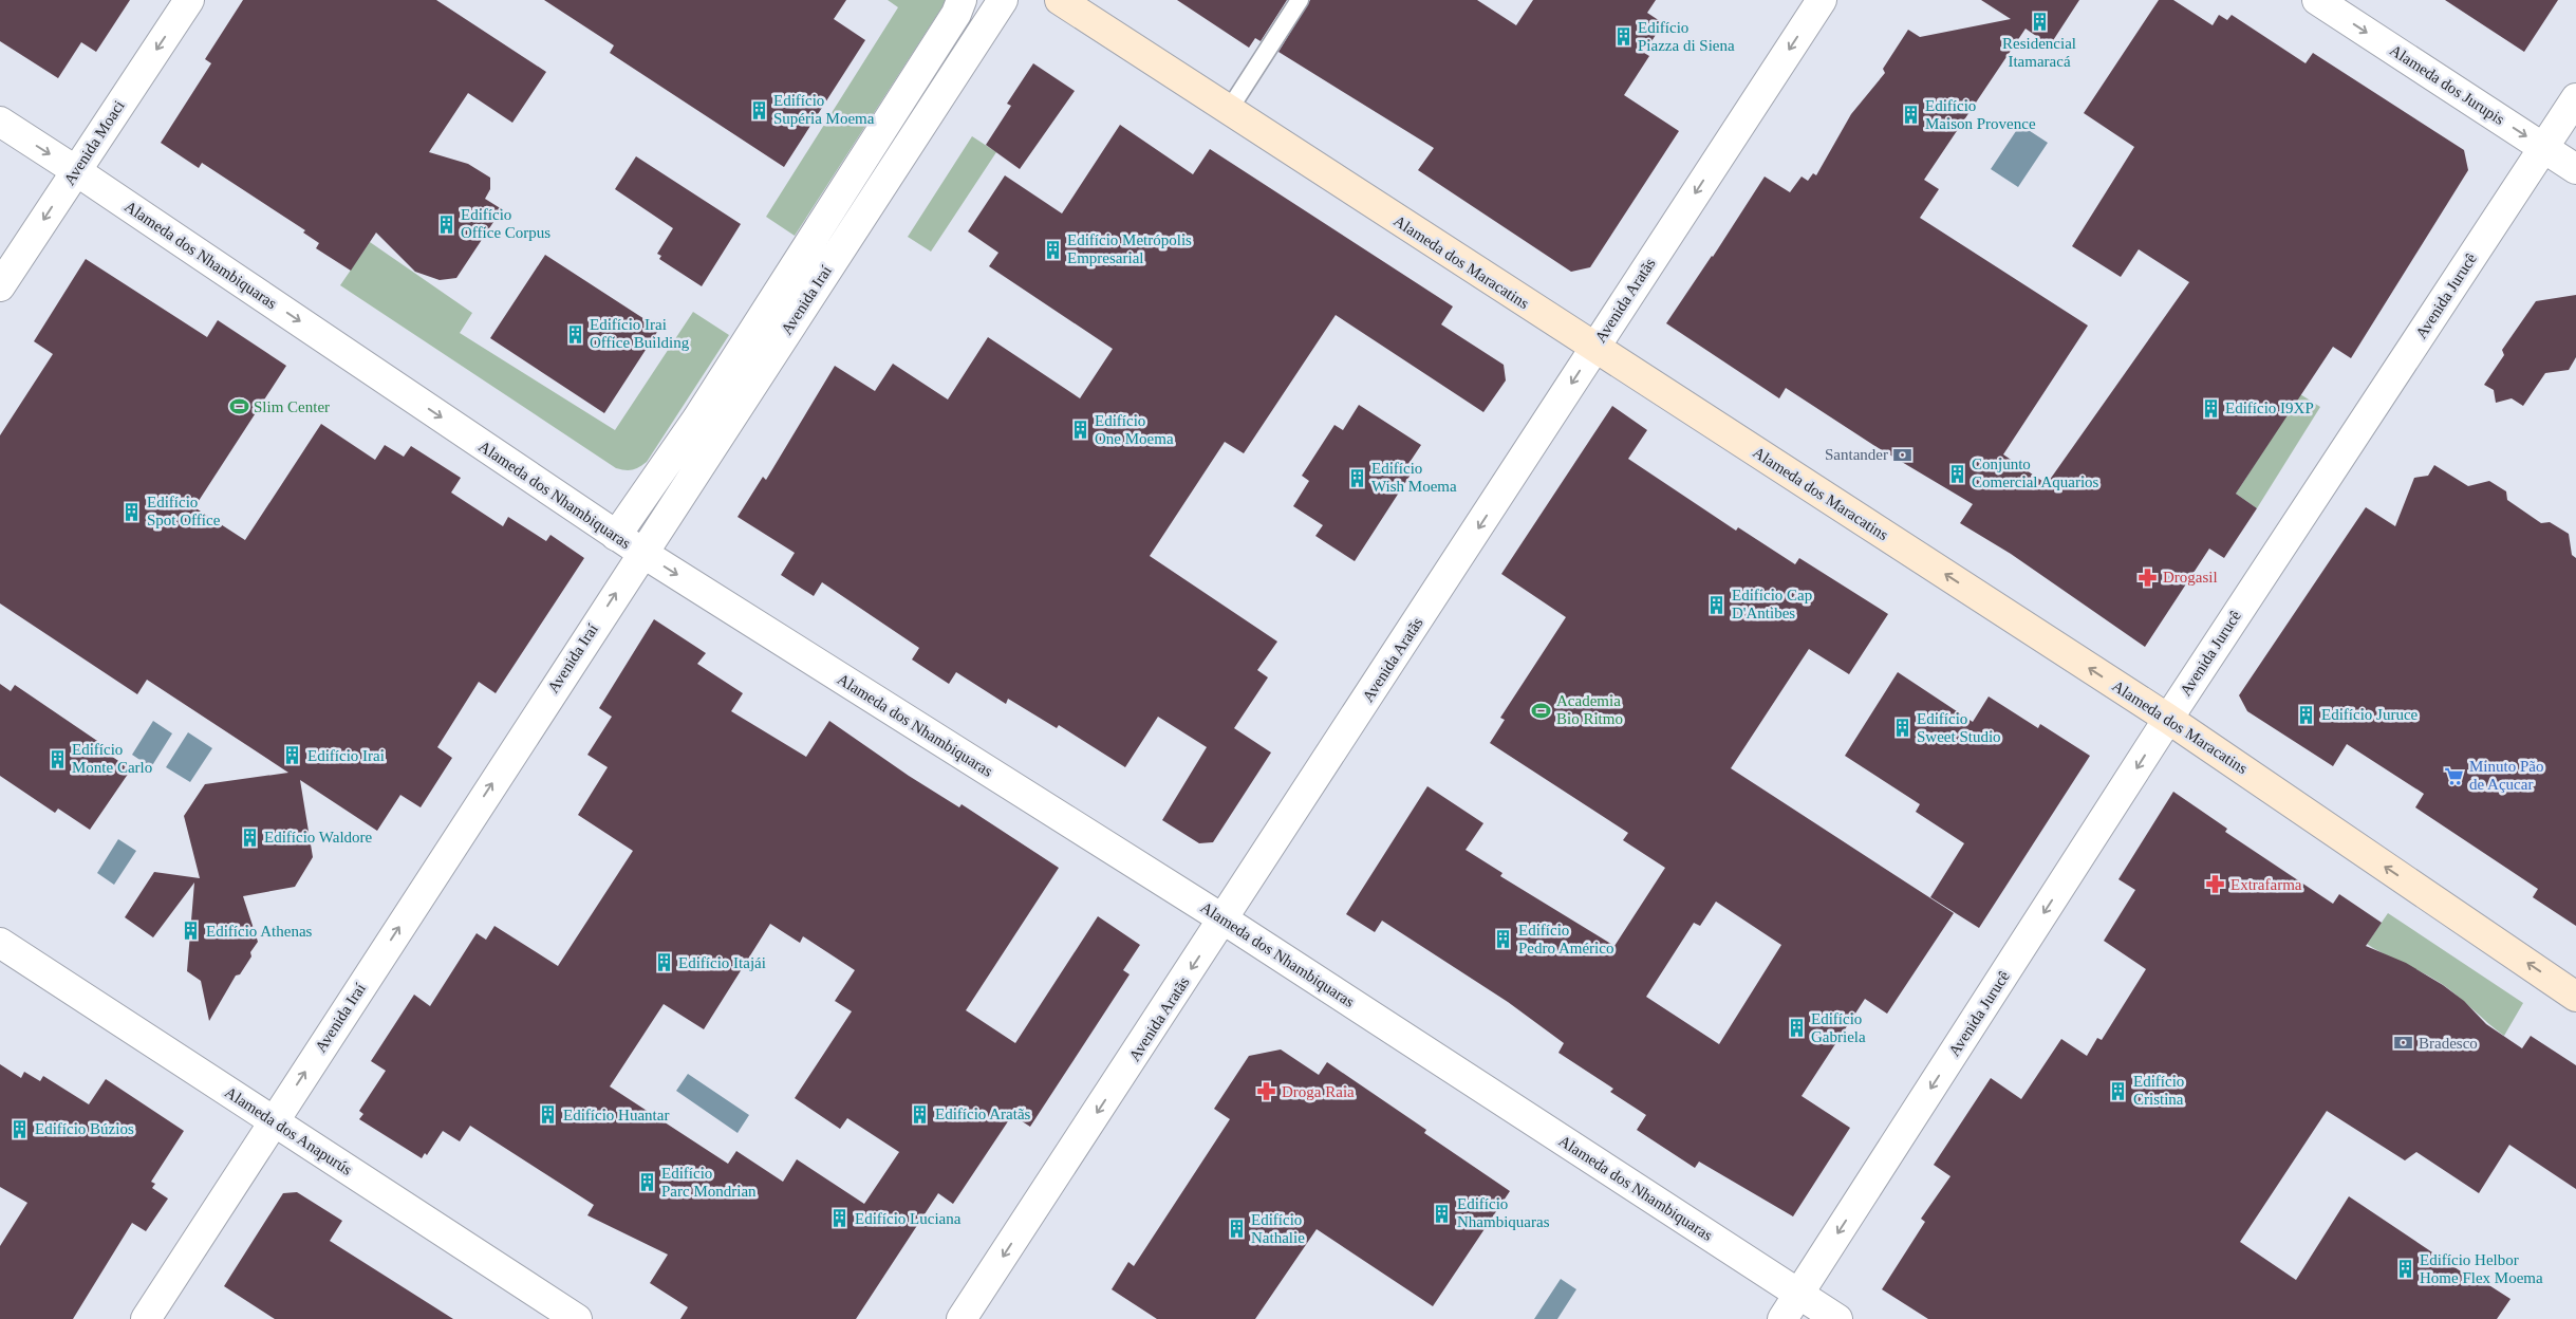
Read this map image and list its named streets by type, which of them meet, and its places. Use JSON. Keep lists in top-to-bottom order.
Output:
{
  "streets": {
    "main road": ["Alameda dos Maracatins"],
    "street": [
      "Alameda dos Jurupis",
      "Avenida Moaci",
      "Alameda dos Nhambiquaras",
      "Avenida Jurucê",
      "Avenida Iraí",
      "Avenida Aratãs",
      "Alameda dos Anapurús"
    ]
  },
  "crossings": [
    ["Alameda dos Jurupis", "Avenida Jurucê"],
    ["Avenida Moaci", "Alameda dos Nhambiquaras"],
    ["Alameda dos Nhambiquaras", "Avenida Jurucê"],
    ["Alameda dos Nhambiquaras", "Avenida Iraí"],
    ["Alameda dos Nhambiquaras", "Avenida Aratãs"],
    ["Alameda dos Maracatins", "Avenida Jurucê"],
    ["Alameda dos Maracatins", "Avenida Aratãs"],
    ["Avenida Iraí", "Alameda dos Anapurús"]
  ],
  "one_way": [
    "Alameda dos Jurupis",
    "Avenida Moaci",
    "Alameda dos Nhambiquaras",
    "Alameda dos Maracatins",
    "Avenida Jurucê",
    "Avenida Iraí",
    "Avenida Aratãs"
  ],
  "places": {
    "building": [
      "Residencial Itamaracá",
      "Edifício Piazza di Siena",
      "Edifício Supéria Moema",
      "Edifício Maison Provence",
      "Edifício Office Corpus",
      "Edifício Metrópolis Empresarial",
      "Edifício Irai Office Building",
      "Edifício I9XP",
      "Edifício One Moema",
      "Conjunto Comercial Aquarios",
      "Edifício Wish Moema",
      "Edifício Spot Office",
      "Edificio Cap D'Antibes",
      "Edifício Juruce",
      "Edifício Sweet Studio",
      "Edifício Irai",
      "Edifício Monte Carlo",
      "Edifício Waldore",
      "Edifício Athenas",
      "Edifício Pedro Américo",
      "Edifício Itajái",
      "Edifício Gabriela",
      "Edifício Cristina",
      "Edifício Aratãs",
      "Edifício Huantar",
      "Edifício Búzios",
      "Edifício Parc Mondrian",
      "Edifício Nhambiquaras",
      "Edifício Luciana",
      "Edifício Nathalie",
      "Edifício Helbor Home Flex Moema"
    ],
    "sports": ["Slim Center", "Academia Bio Ritmo"],
    "bank": ["Santander", "Bradesco"],
    "pharmacy": ["Drogasil", "Extrafarma", "Droga Raia"],
    "supermarket": ["Minuto Pão de Açucar"]
  }
}
